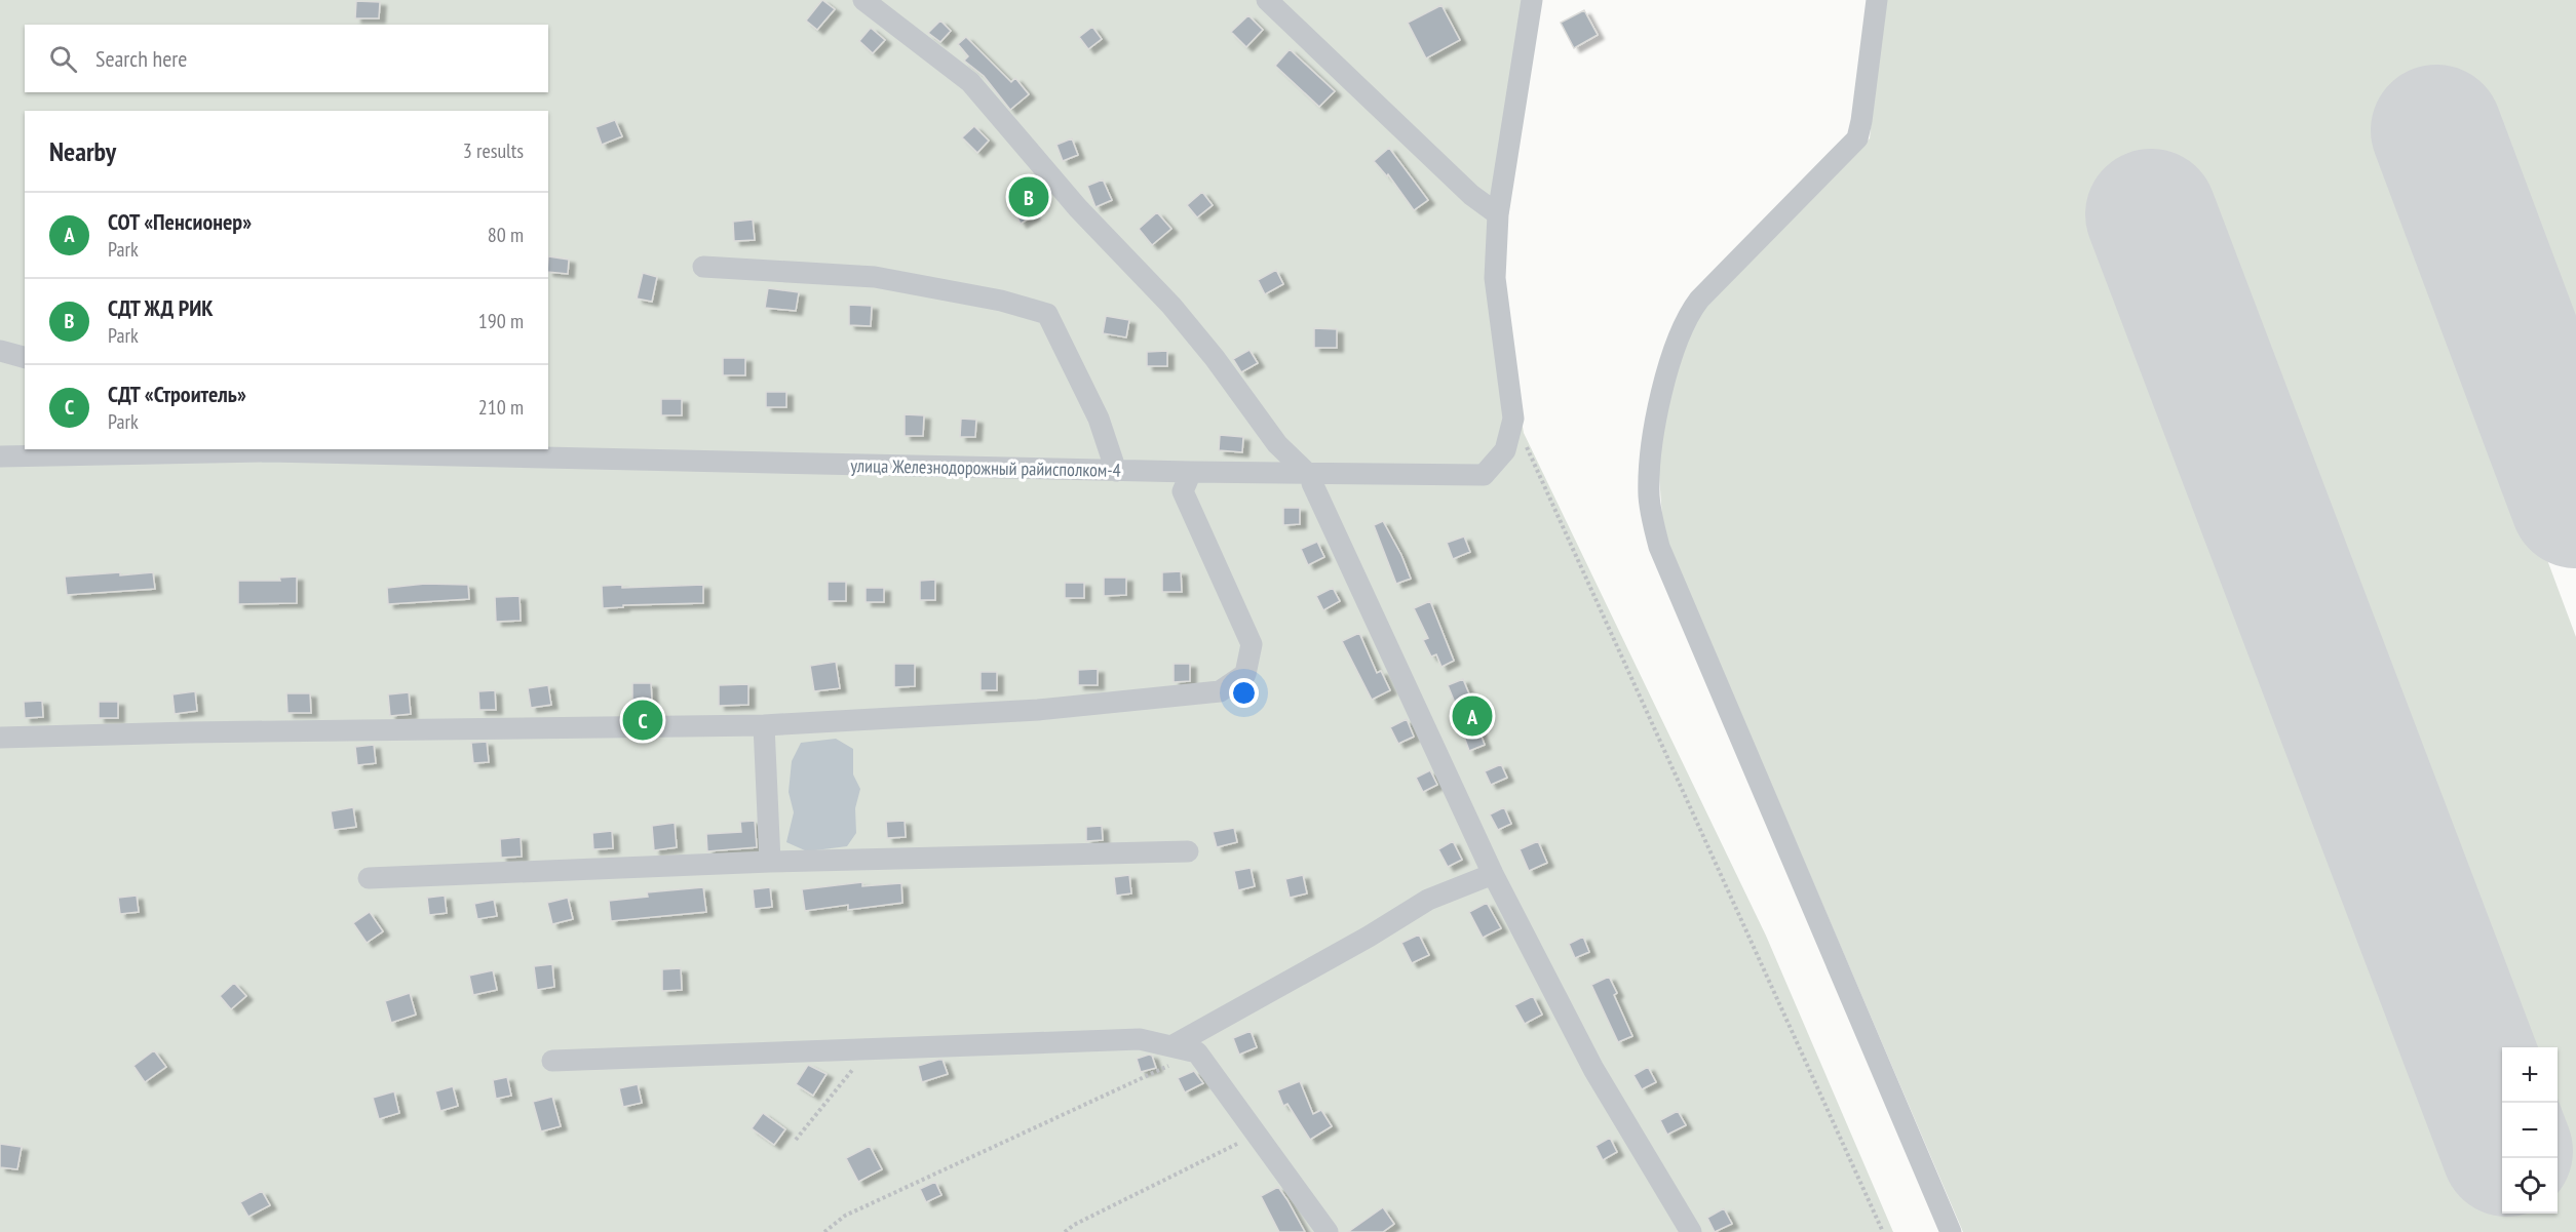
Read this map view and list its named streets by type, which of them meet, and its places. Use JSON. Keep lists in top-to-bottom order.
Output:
{
  "streets": {
    "street": ["улица Железнодорожный райисполком-4"]
  },
  "page": {
    "search": "Search here",
    "heading": ["Nearby", "3 results"],
    "pins": ["B", "A", "C"],
    "list": [
      {
        "mark": "A",
        "name": "СОТ «Пенсионер»",
        "note": "Park",
        "value": "80 m"
      },
      {
        "mark": "B",
        "name": "СДТ ЖД РИК",
        "note": "Park",
        "value": "190 m"
      },
      {
        "mark": "C",
        "name": "СДТ «Строитель»",
        "note": "Park",
        "value": "210 m"
      }
    ],
    "map_buttons": ["+", "−"]
  }
}
